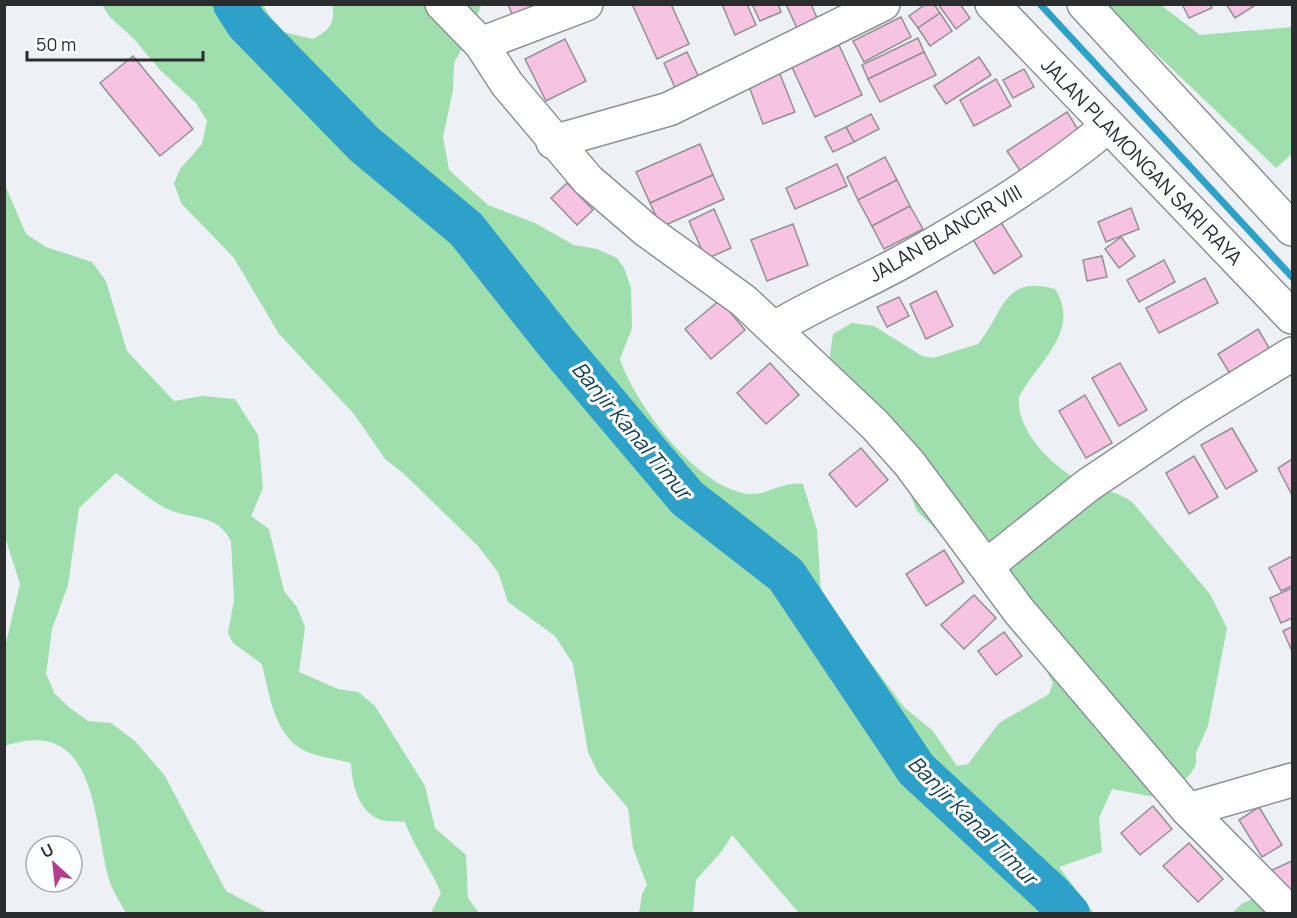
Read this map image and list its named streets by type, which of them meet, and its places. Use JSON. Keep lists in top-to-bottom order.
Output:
{
  "streets": {
    "street": ["JALAN PLAMONGAN SARI RAYA", "JALAN BLANCIR VIII"]
  },
  "crossings": [
    ["JALAN PLAMONGAN SARI RAYA", "JALAN BLANCIR VIII"]
  ],
  "water": ["Banjir Kanal Timur"],
  "scale_bar": "50 m",
  "north": "top left"
}
